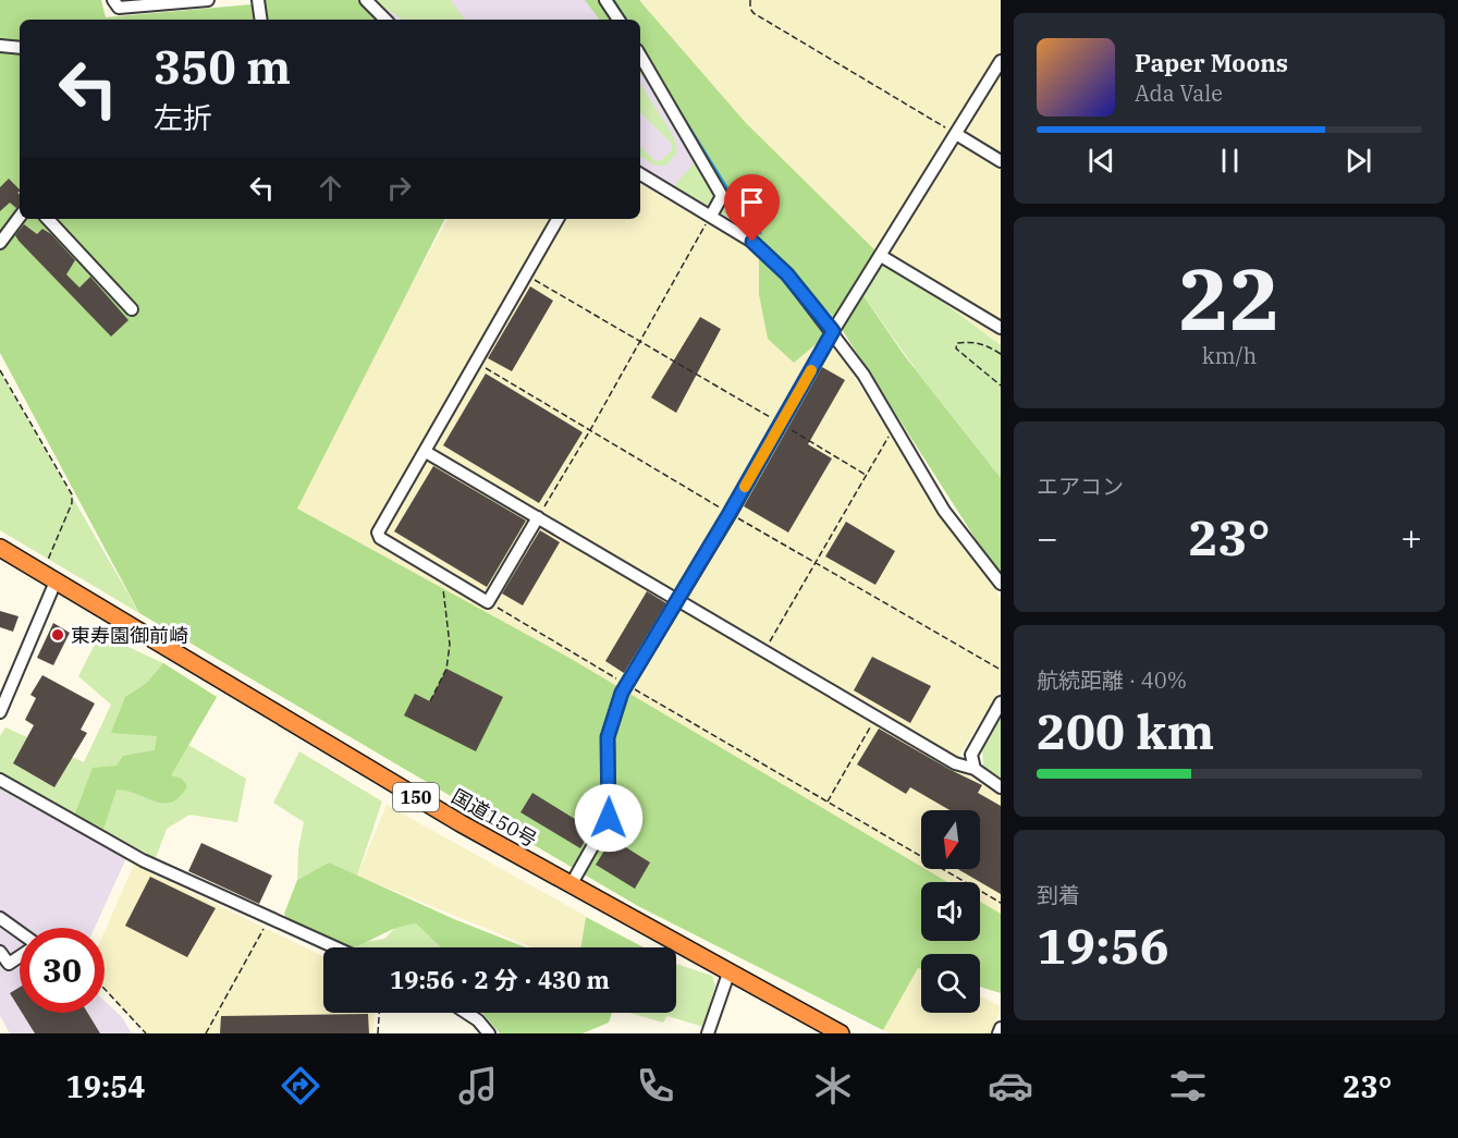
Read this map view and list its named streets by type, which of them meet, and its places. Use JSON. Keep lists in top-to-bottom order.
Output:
{
  "streets": {
    "highway": ["150", "国道150号"]
  },
  "places": ["東寿園御前崎"],
  "north": "bottom",
  "page": {
    "turn": ["350 m", "左折"],
    "song": ["Paper Moons", "Ada Vale"],
    "tile": [
      ["22", "km/h"],
      "エアコン",
      ["航続距離 · 40%", "200 km"],
      ["到着", "19:56"]
    ],
    "heat": ["−", "23°", "+"],
    "limit": "30",
    "trip": "19:56 · 2 分 · 430 m",
    "tabs": ["19:54", "23°"]
  }
}
